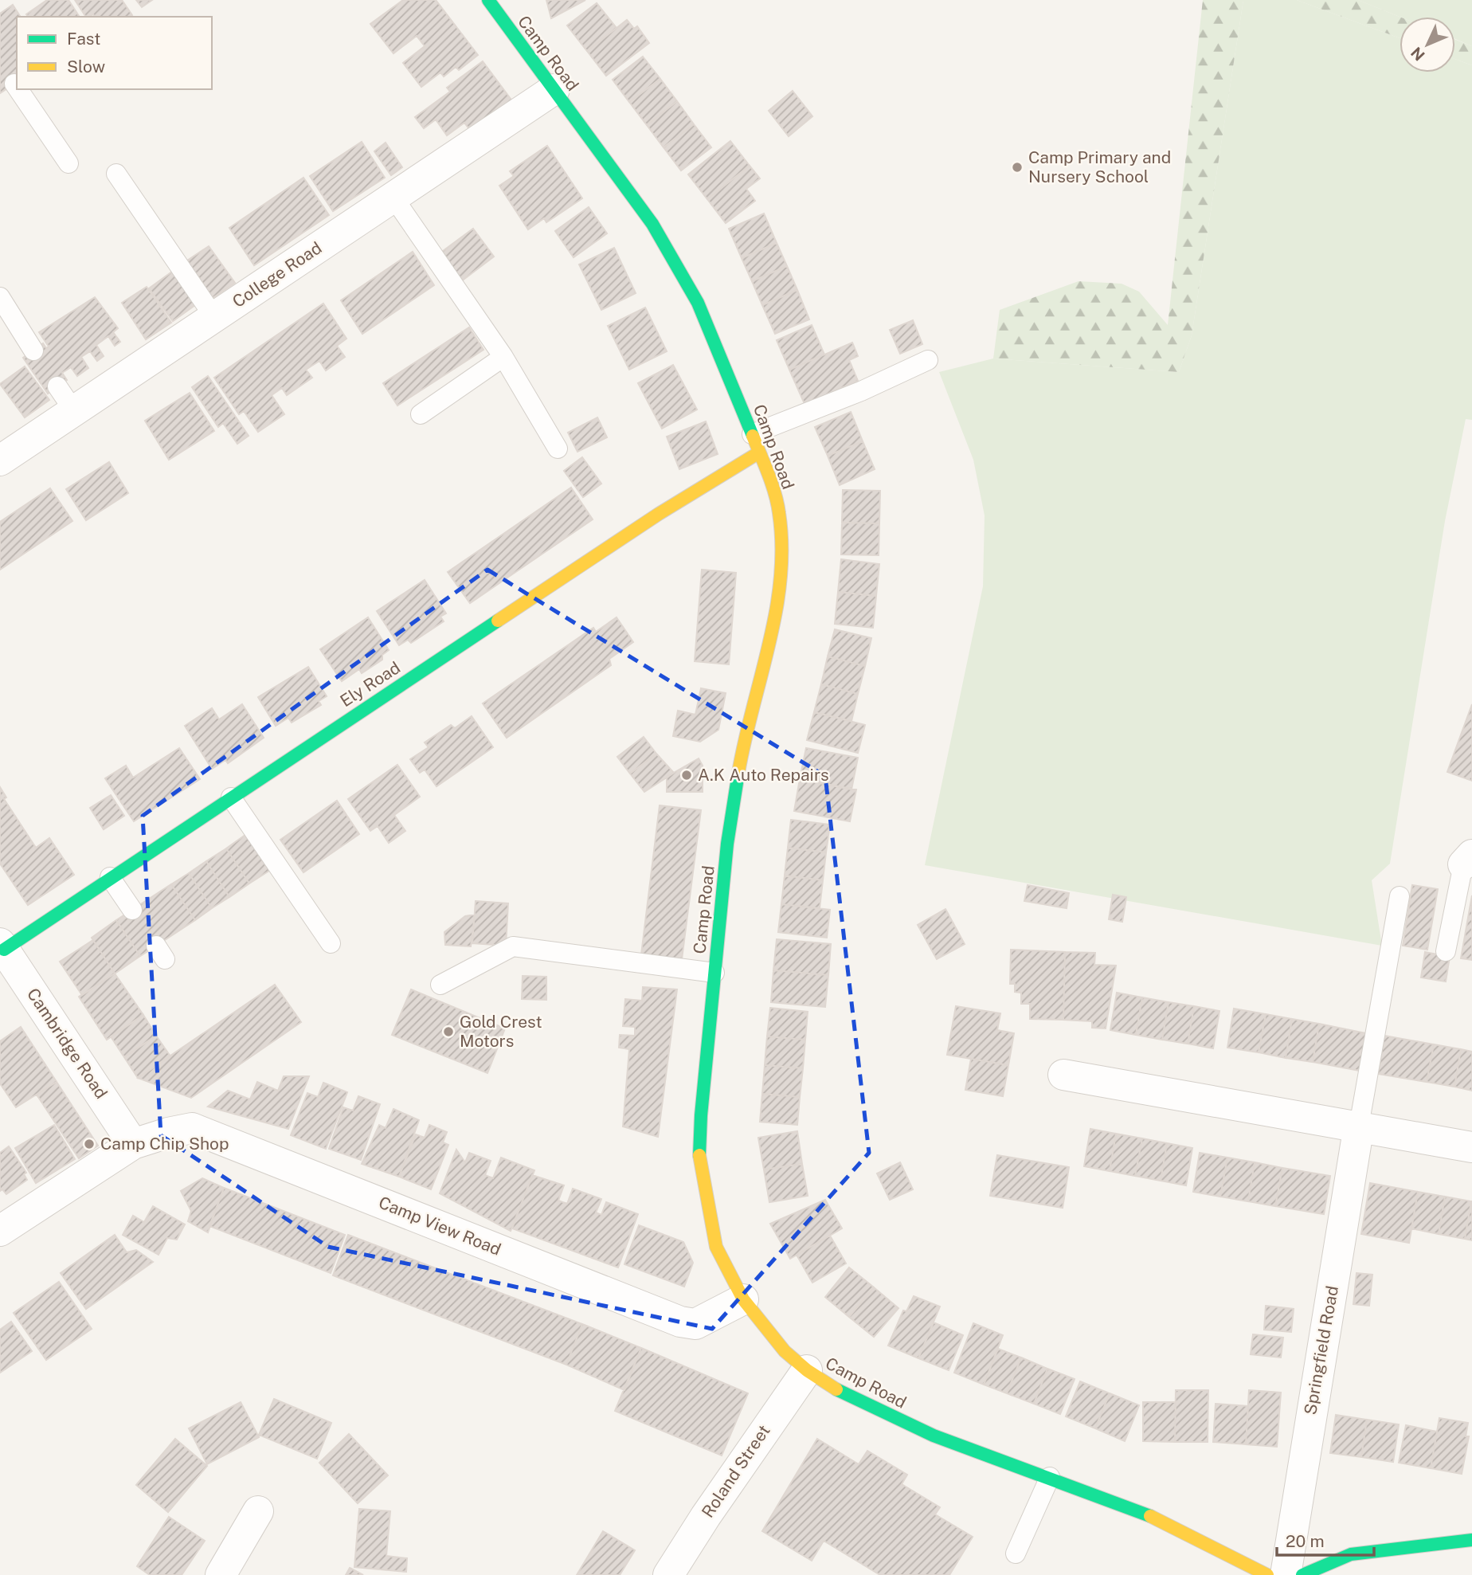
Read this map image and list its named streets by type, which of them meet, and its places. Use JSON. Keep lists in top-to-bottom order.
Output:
{
  "streets": {
    "street": [
      "Camp Road",
      "College Road",
      "Ely Road",
      "Cambridge Road",
      "Camp View Road",
      "Springfield Road",
      "Roland Street"
    ]
  },
  "crossings": [
    ["Camp Road", "College Road"],
    ["Camp Road", "Ely Road"],
    ["Camp Road", "Camp View Road"],
    ["Camp Road", "Roland Street"],
    ["Ely Road", "Cambridge Road"],
    ["Cambridge Road", "Camp View Road"]
  ],
  "places": [
    "Camp Primary and Nursery School",
    "A.K Auto Repairs",
    "Gold Crest Motors",
    "Camp Chip Shop"
  ],
  "legend": ["Fast", "Slow"],
  "scale_bar": "20 m",
  "north": "bottom left"
}
